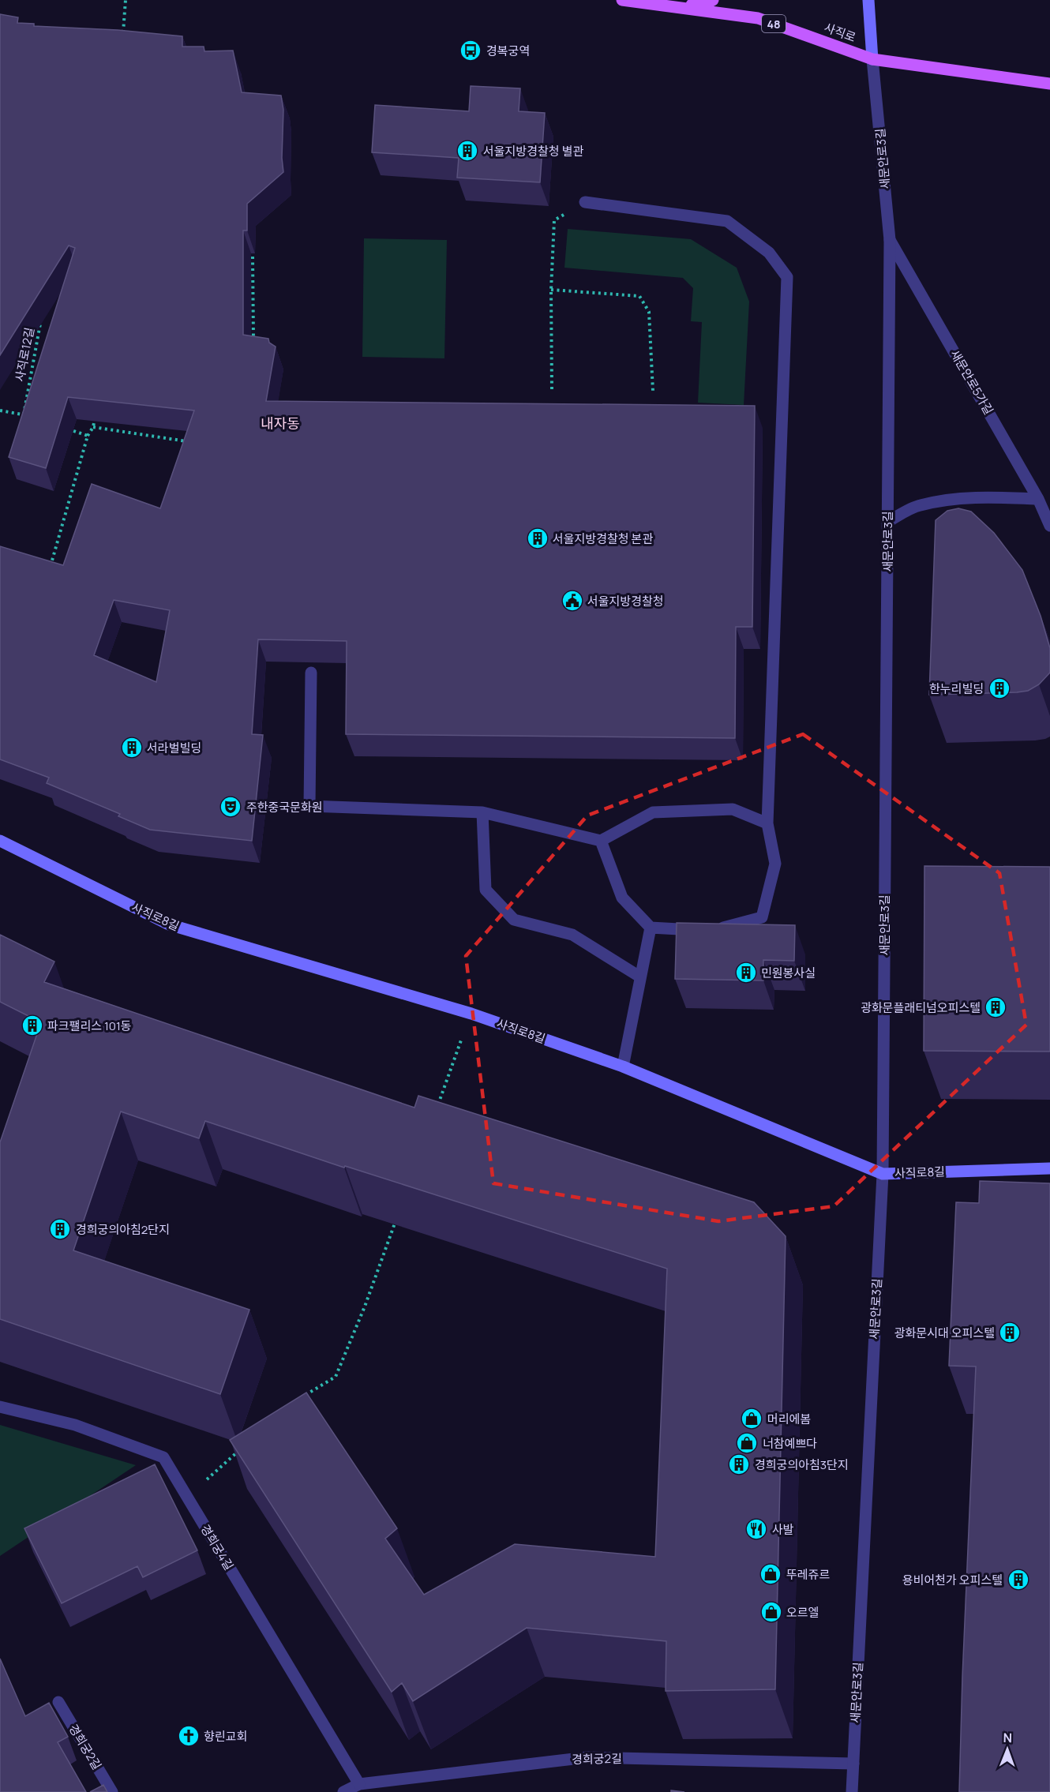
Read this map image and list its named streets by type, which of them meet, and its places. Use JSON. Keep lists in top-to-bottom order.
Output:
{
  "streets": {
    "main road": ["48", "사직로"],
    "street": [
      "새문안로3길",
      "새문안로5가길",
      "사직로8길",
      "경희궁4길",
      "경희궁2길"
    ],
    "path": ["사직로12길"]
  },
  "crossings": [
    ["사직로", "새문안로3길"],
    ["새문안로3길", "새문안로5가길"],
    ["새문안로3길", "사직로8길"],
    ["새문안로3길", "경희궁2길"],
    ["경희궁4길", "경희궁2길"]
  ],
  "districts": ["내자동"],
  "places": {
    "bus stop": ["경복궁역"],
    "building": [
      "서울지방경찰청 별관",
      "서울지방경찰청 본관",
      "한누리빌딩",
      "서라벌빌딩",
      "민원봉사실",
      "광화문플래티넘오피스텔",
      "파크팰리스 101동",
      "경희궁의아침2단지",
      "광화문시대 오피스텔",
      "경희궁의아침3단지",
      "용비어천가 오피스텔"
    ],
    "public building": ["서울지방경찰청"],
    "theatre": ["주한중국문화원"],
    "shop": [
      "머리에봄",
      "너참예쁘다",
      "뚜레쥬르",
      "오르엘"
    ],
    "restaurant": ["사발"],
    "church": ["향린교회"]
  },
  "north": "top"
}
